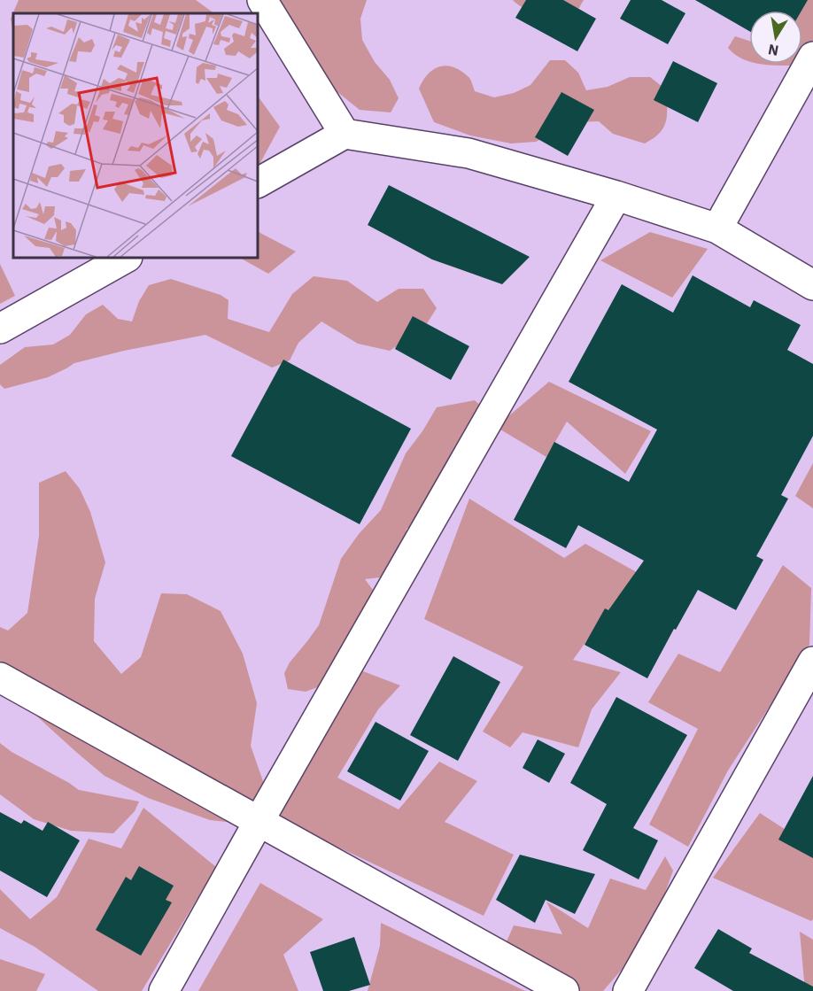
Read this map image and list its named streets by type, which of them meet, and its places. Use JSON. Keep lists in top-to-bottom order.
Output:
{
  "north": "bottom"
}
